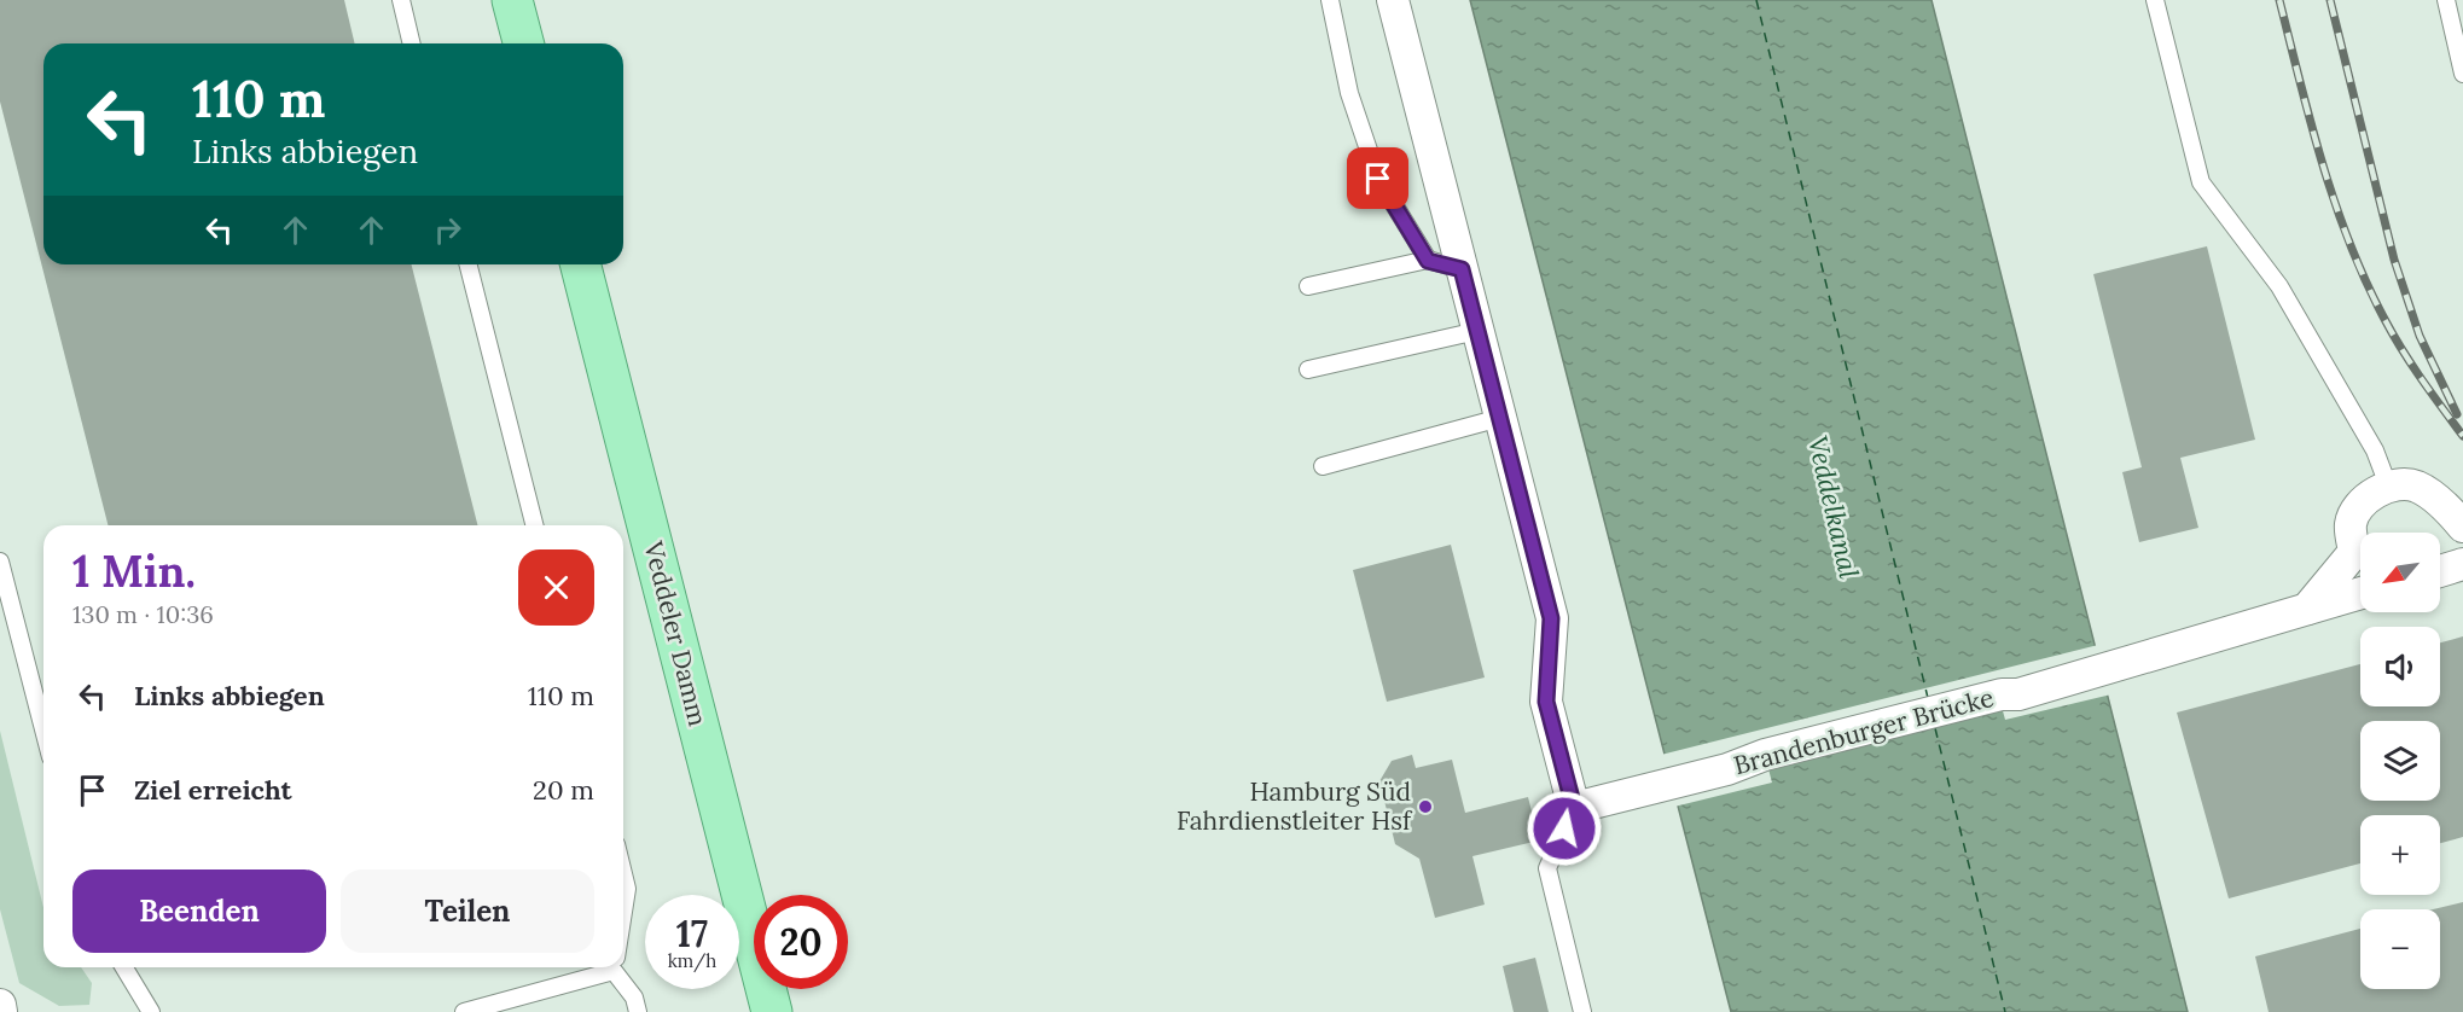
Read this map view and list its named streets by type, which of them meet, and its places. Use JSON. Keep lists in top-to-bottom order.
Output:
{
  "streets": {
    "main road": ["Veddeler Damm"],
    "street": ["Brandenburger Brücke"]
  },
  "water": ["Veddelkanal"],
  "places": ["Hamburg Süd Fahrdienstleiter Hsf"],
  "north": "bottom left",
  "page": {
    "turn": ["110 m", "Links abbiegen"],
    "heading": ["1 Min.", "130 m · 10:36"],
    "map_buttons": ["+", "−"],
    "list": [
      {
        "name": "Links abbiegen",
        "value": "110 m"
      },
      {
        "name": "Ziel erreicht",
        "value": "20 m"
      }
    ],
    "buttons": ["Beenden", "Teilen"],
    "speed": "17 km/h",
    "limit": "20"
  }
}
